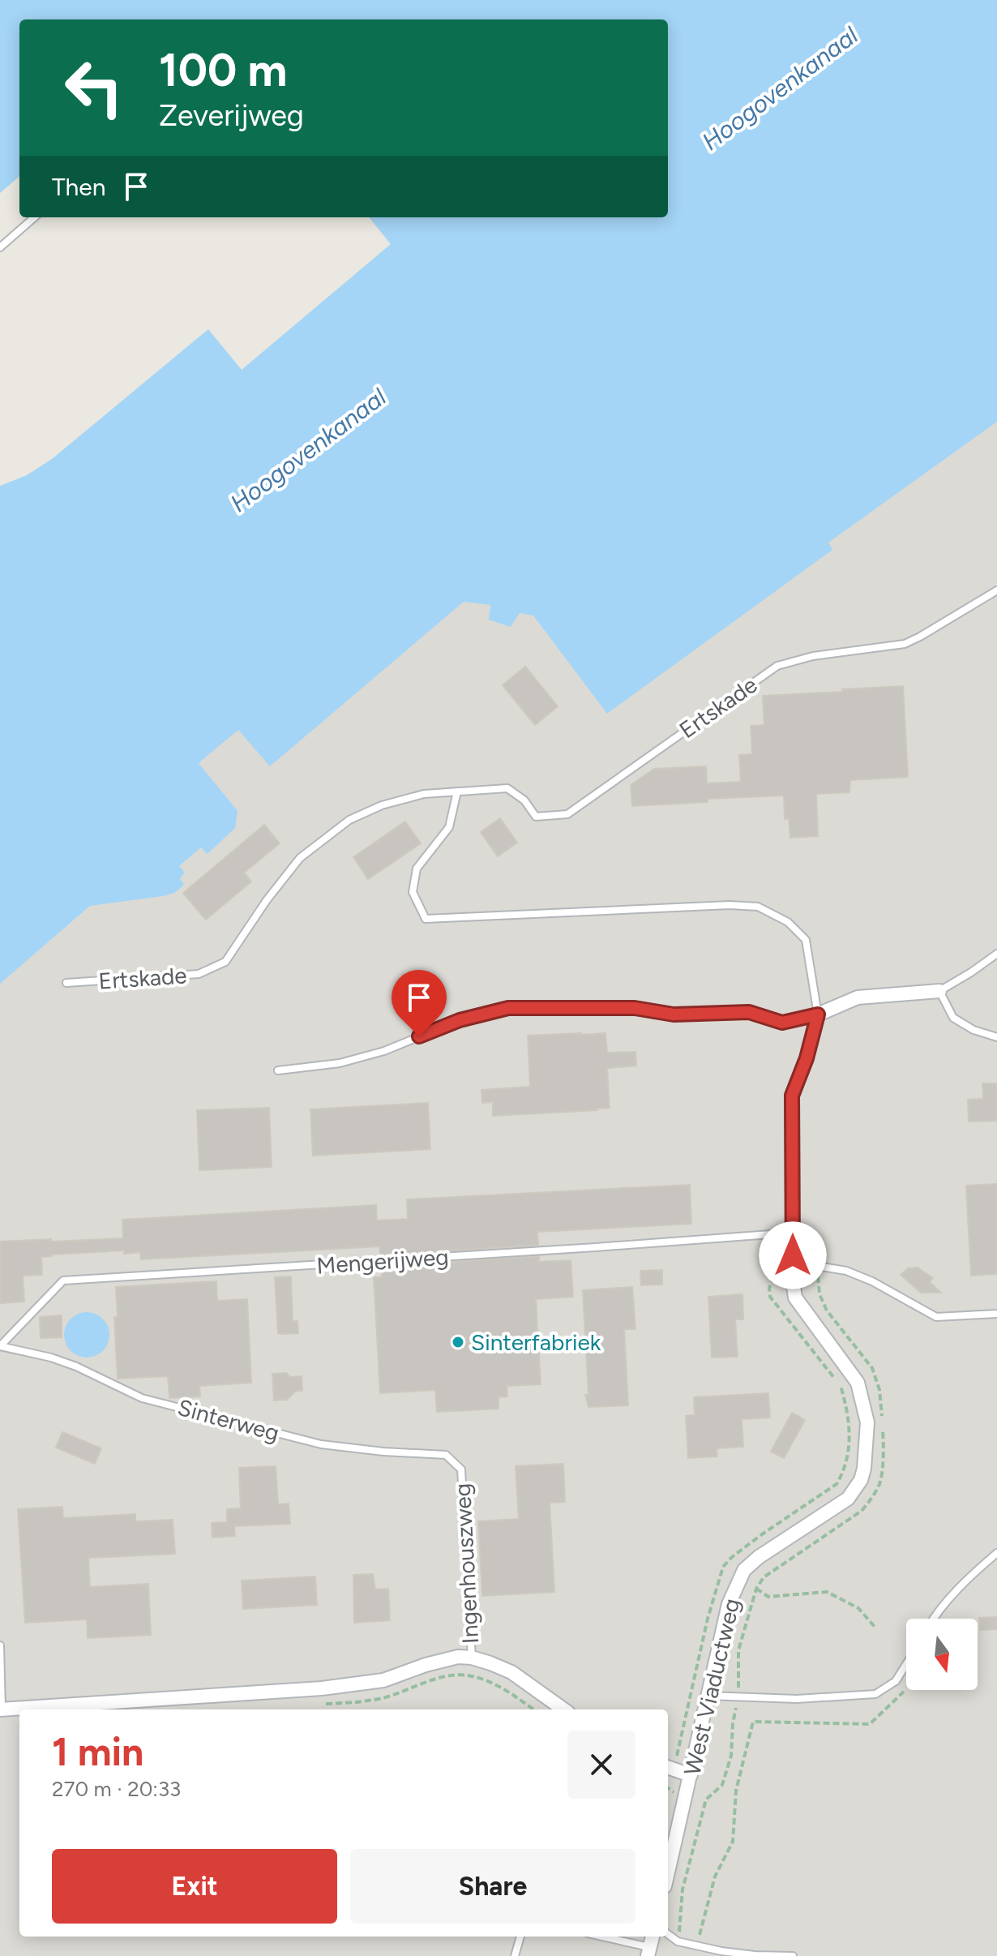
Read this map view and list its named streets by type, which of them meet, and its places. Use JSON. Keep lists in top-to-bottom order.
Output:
{
  "streets": {
    "street": ["Ingenhouszweg", "West Viaductweg"],
    "lane": ["Ertskade", "Mengerijweg", "Sinterweg"]
  },
  "crossings": [
    ["Mengerijweg", "Sinterweg"],
    ["Sinterweg", "Ingenhouszweg"]
  ],
  "water": ["Hoogovenkanaal"],
  "places": ["Sinterfabriek"],
  "north": "bottom",
  "page": {
    "turn": ["100 m", "Zeverijweg"],
    "then": "Then",
    "heading": ["1 min", "270 m · 20:33"],
    "buttons": ["Exit", "Share"]
  }
}
